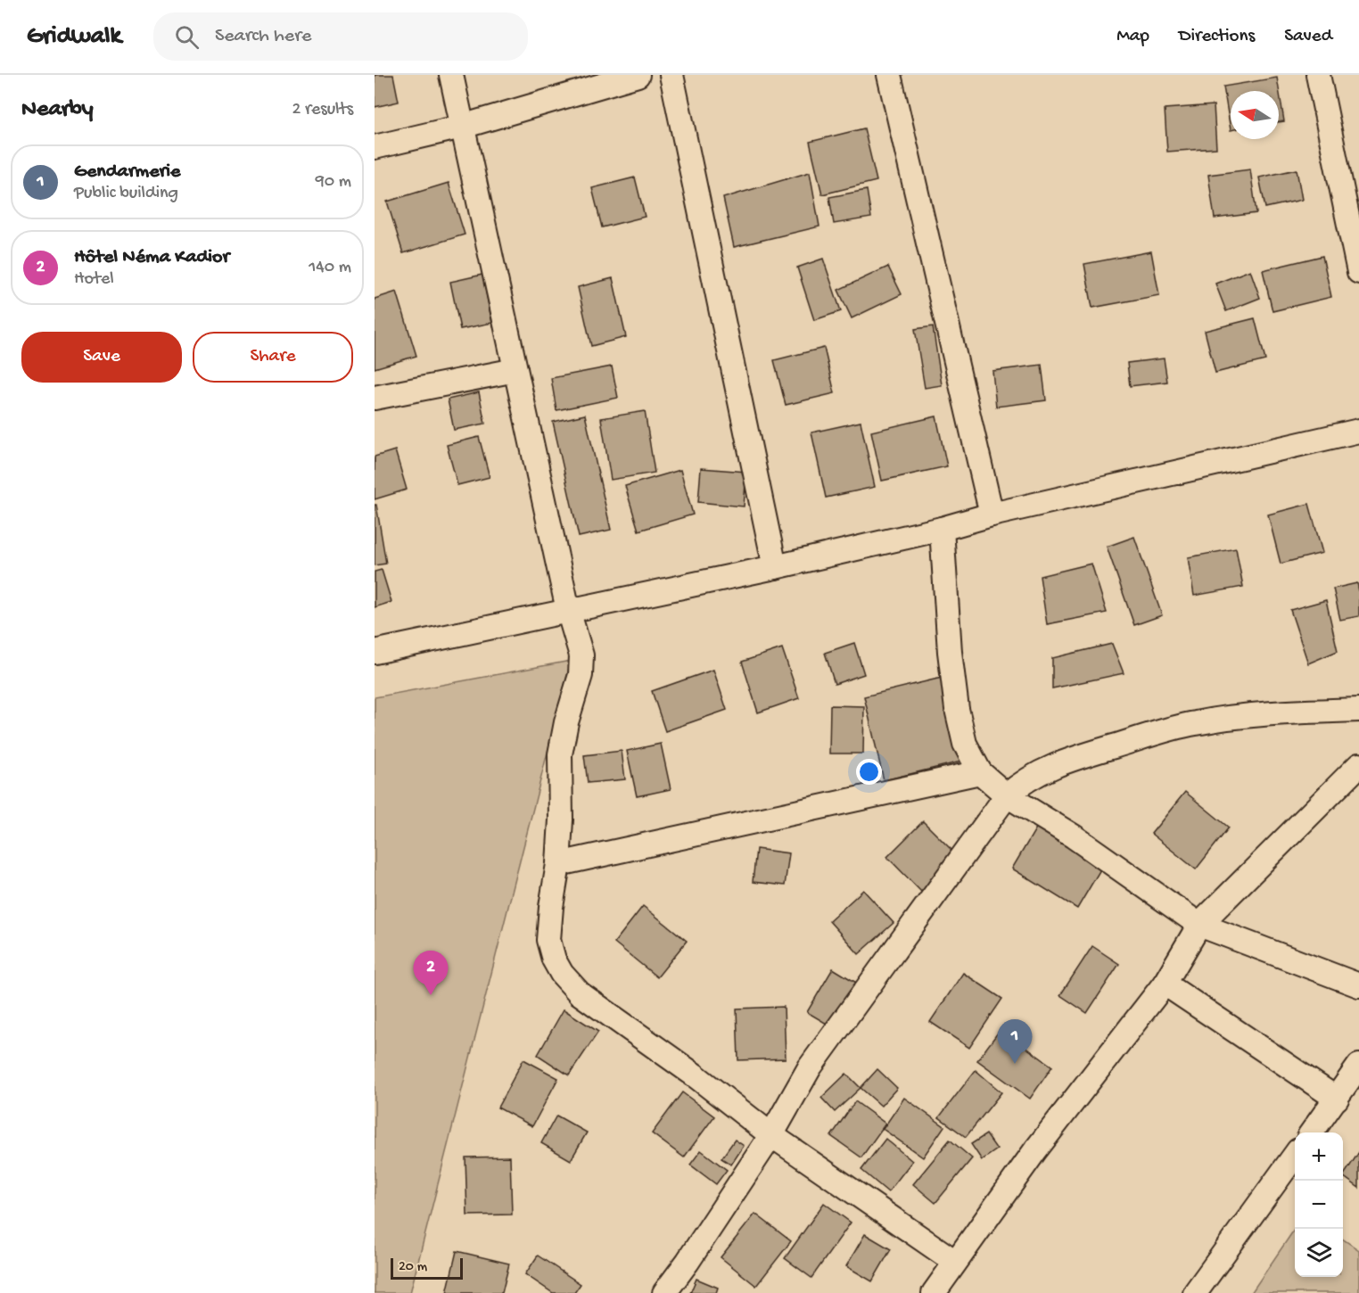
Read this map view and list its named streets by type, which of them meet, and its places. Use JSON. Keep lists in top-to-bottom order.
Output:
{
  "scale_bar": "20 m",
  "north": "left",
  "page": {
    "header": "Gridwalk",
    "search": "Search here",
    "nav": ["Map", "Directions", "Saved"],
    "heading": ["Nearby", "2 results"],
    "list": [
      {
        "mark": "1",
        "name": "Gendarmerie",
        "note": "Public building",
        "value": "90 m"
      },
      {
        "mark": "2",
        "name": "Hôtel Néma Kadior",
        "note": "Hotel",
        "value": "140 m"
      }
    ],
    "buttons": ["Save", "Share"],
    "pins": ["2", "1"],
    "map_buttons": ["+", "−"],
    "scale": "20 m"
  }
}
